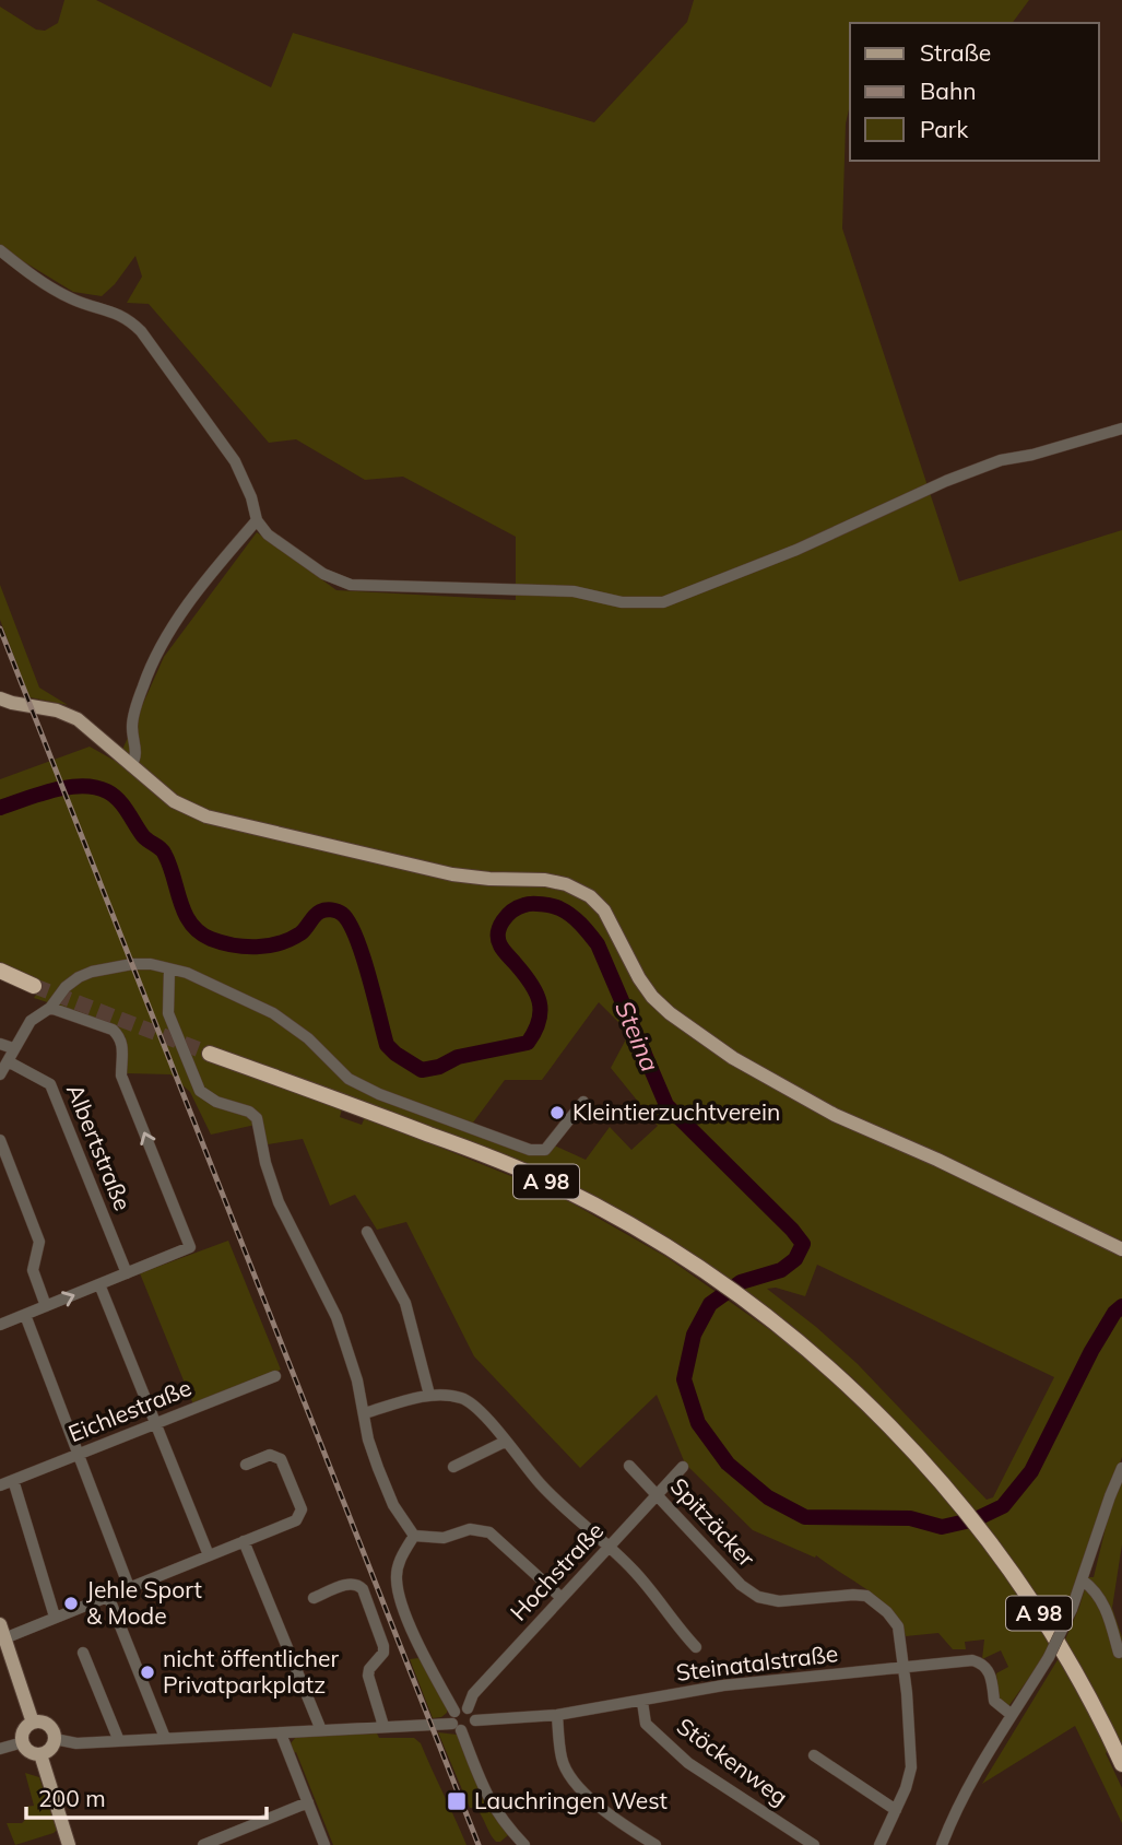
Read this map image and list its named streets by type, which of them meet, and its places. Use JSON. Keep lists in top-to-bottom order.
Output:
{
  "streets": {
    "highway": ["A 98"],
    "street": [
      "Albertstraße",
      "Eichlestraße",
      "Spitzäcker",
      "Hochstraße",
      "Steinatalstraße",
      "Stöckenweg"
    ]
  },
  "crossings": [
    ["Spitzäcker", "Hochstraße"],
    ["Spitzäcker", "Steinatalstraße"],
    ["Hochstraße", "Steinatalstraße"],
    ["Steinatalstraße", "Stöckenweg"]
  ],
  "water": ["Steina"],
  "places": {
    "other": ["Kleintierzuchtverein", "Jehle Sport & Mode", "nicht öffentlicher Privatparkplatz"],
    "transit": ["Lauchringen West"]
  },
  "legend": ["Straße", "Bahn", "Park"],
  "scale_bar": "200 m"
}
